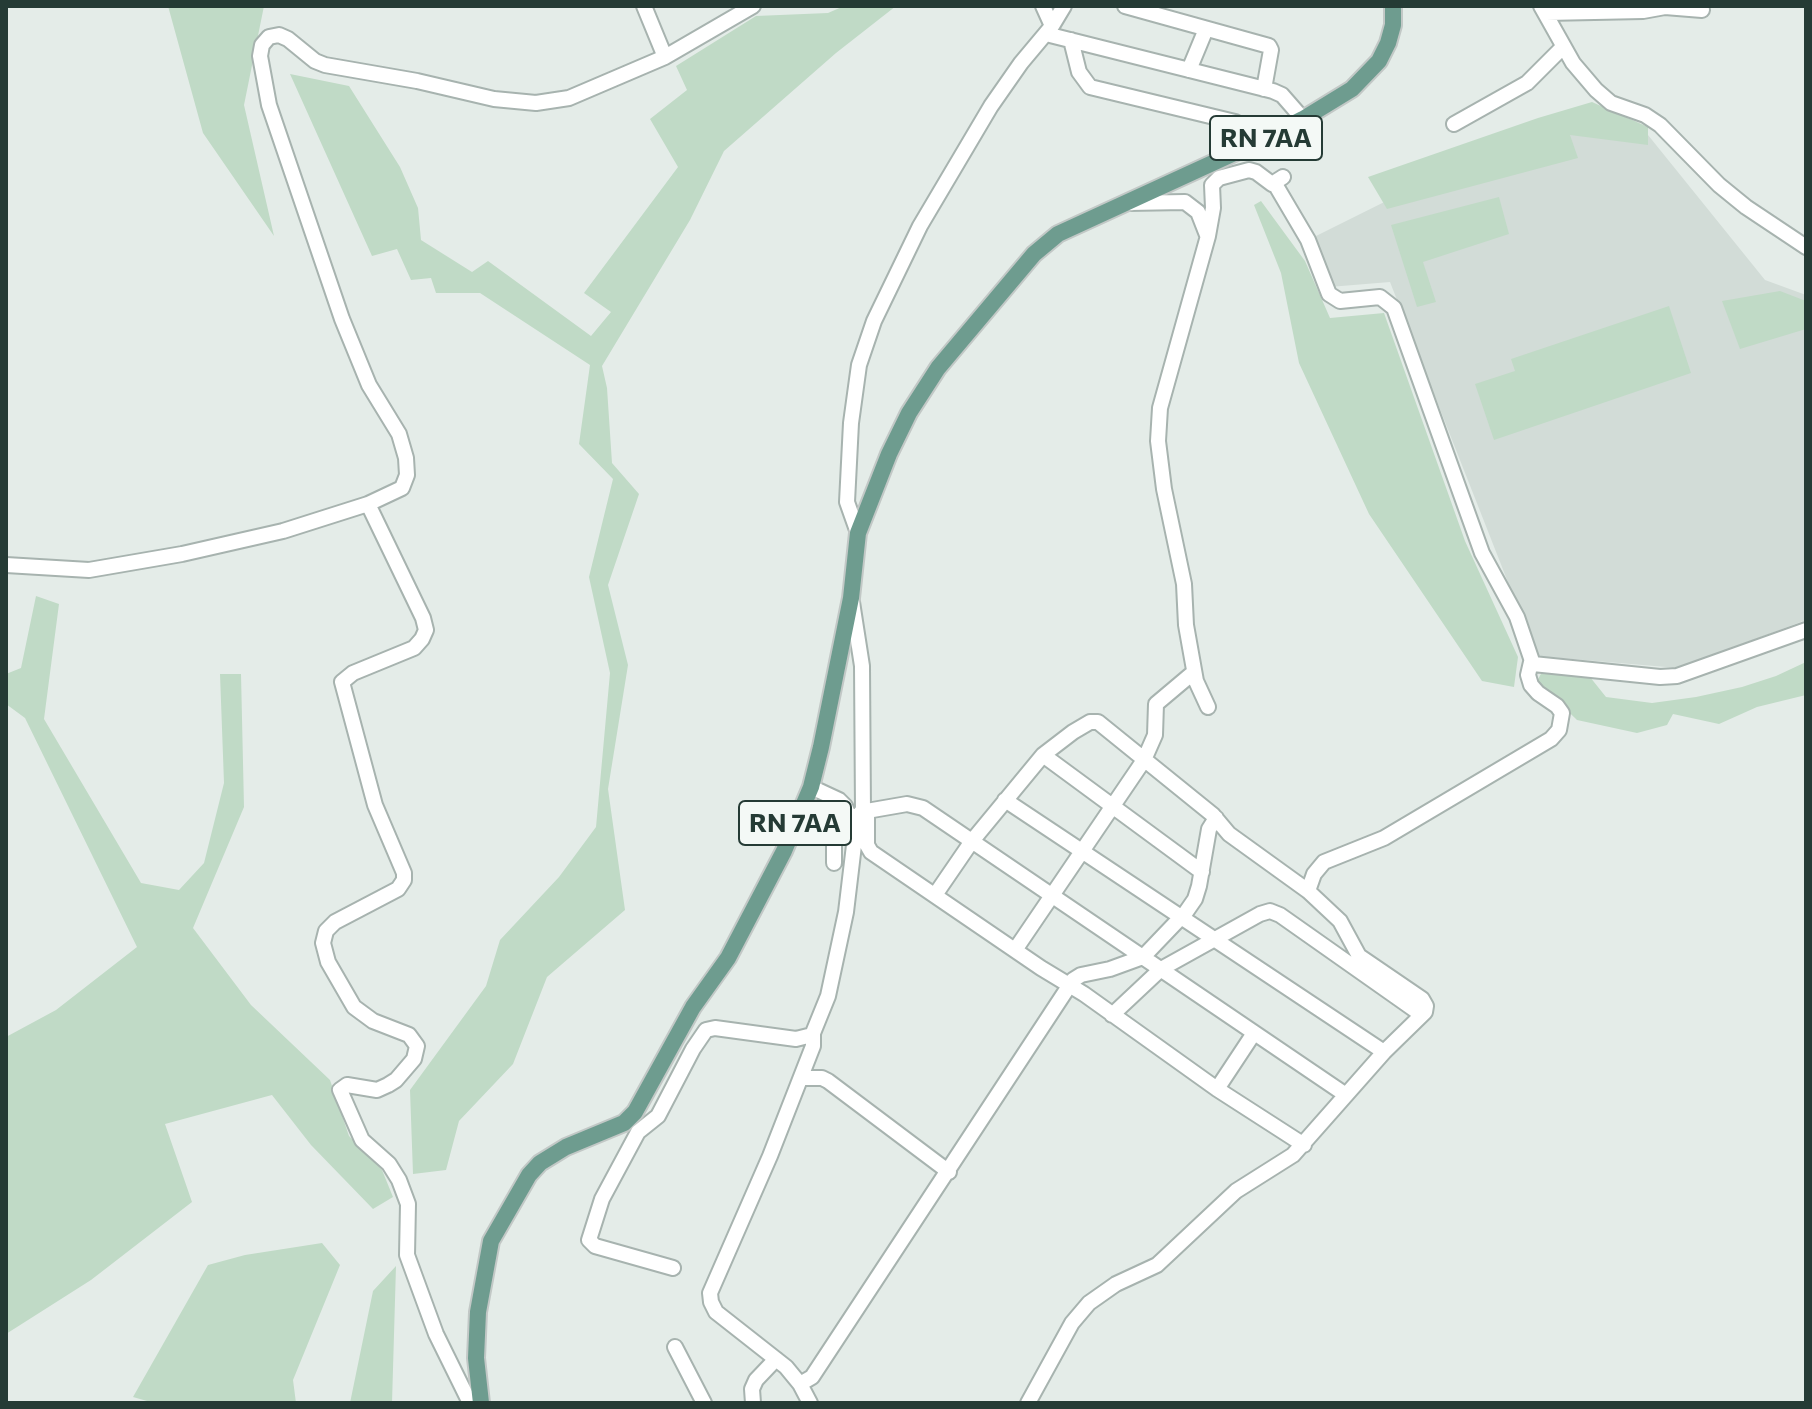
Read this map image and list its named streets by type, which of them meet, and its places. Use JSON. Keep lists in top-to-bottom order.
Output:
{
  "streets": {
    "main road": ["RN 7AA"]
  }
}
